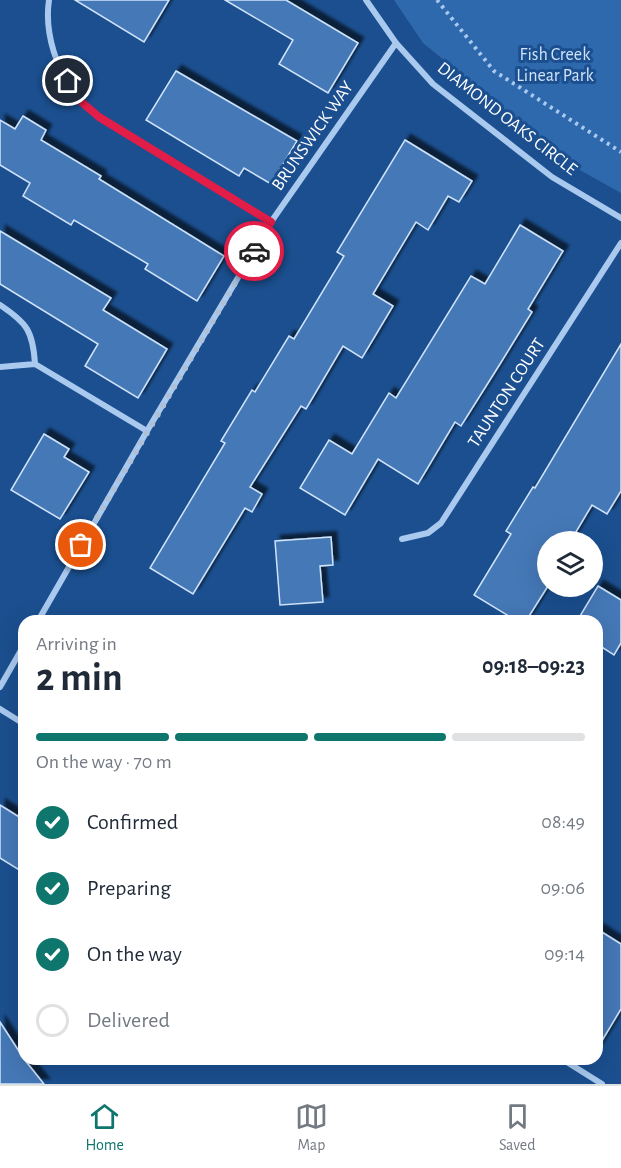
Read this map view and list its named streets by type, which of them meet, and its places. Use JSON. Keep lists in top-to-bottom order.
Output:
{
  "streets": {
    "street": ["DIAMOND OAKS CIRCLE", "BRUNSWICK WAY", "TAUNTON COURT"]
  },
  "crossings": [
    ["DIAMOND OAKS CIRCLE", "BRUNSWICK WAY"]
  ],
  "parks": ["Fish Creek Linear Park"],
  "page": {
    "heading": ["2 min", "Arriving in", "09:18–09:23"],
    "bar": "On the way · 70 m",
    "list": [
      ["Confirmed", "08:49"],
      ["Preparing", "09:06"],
      ["On the way", "09:14"],
      "Delivered"
    ],
    "tabs": ["Home", "Map", "Saved"]
  }
}
